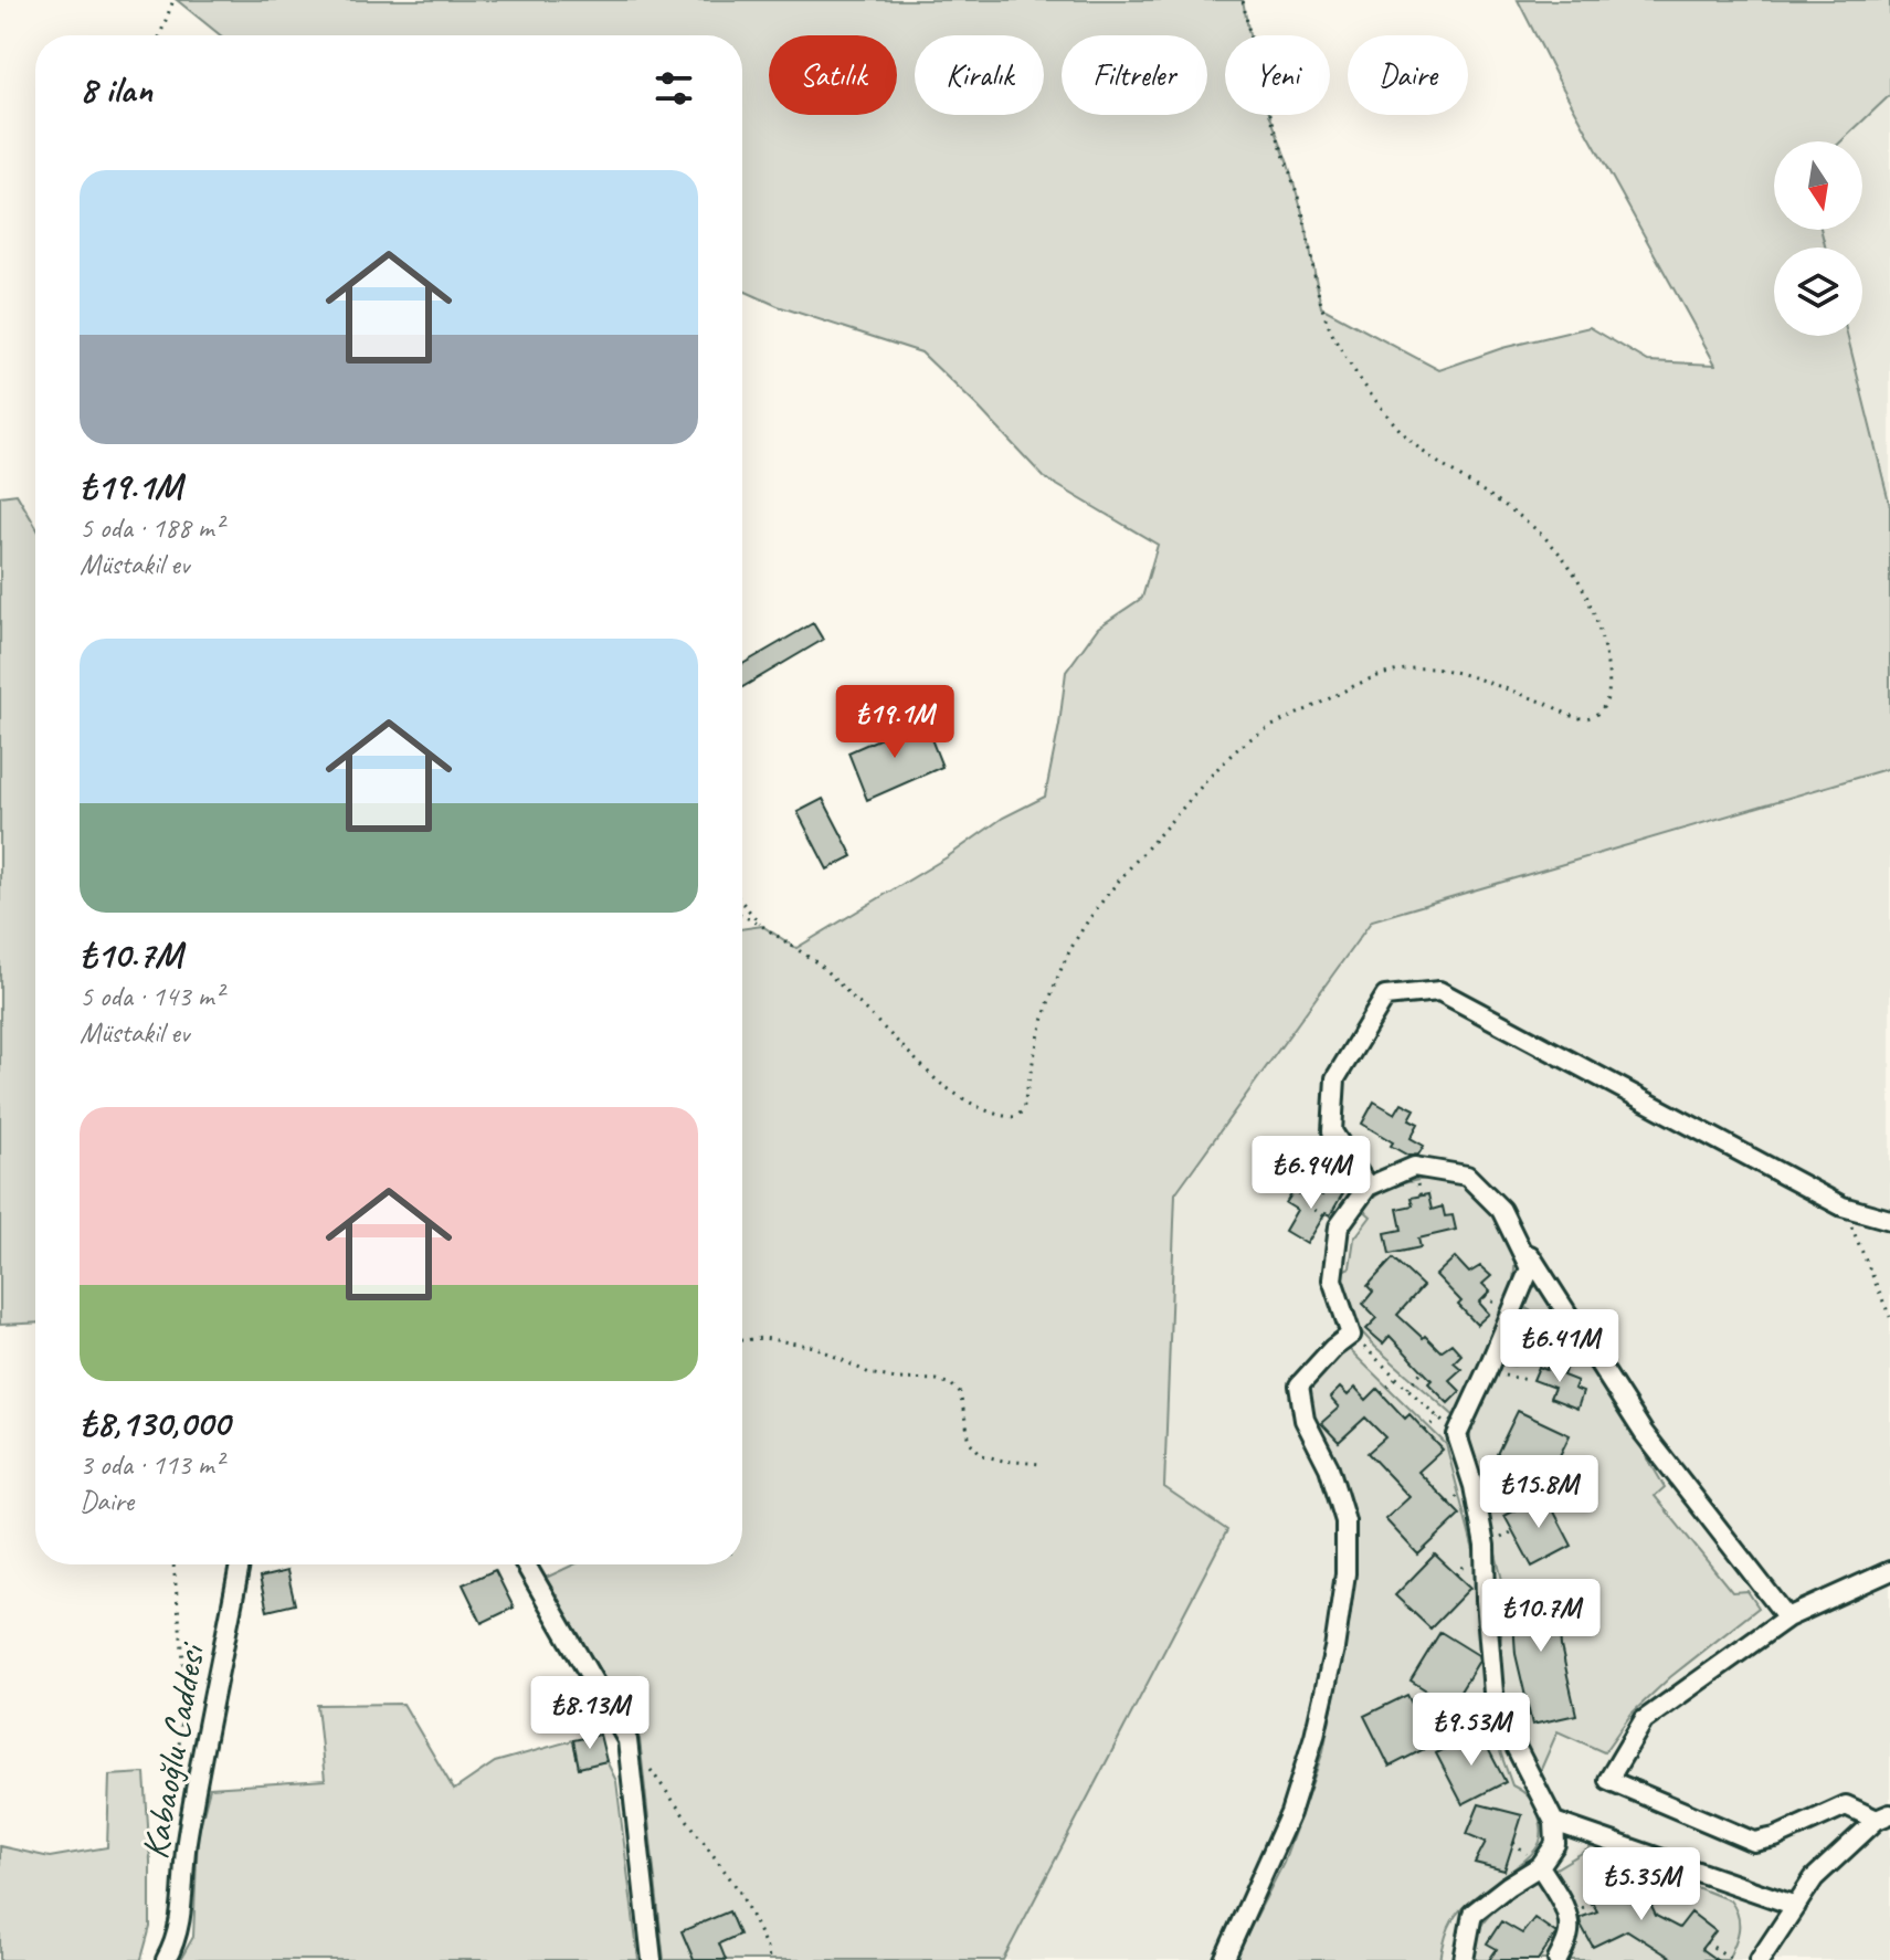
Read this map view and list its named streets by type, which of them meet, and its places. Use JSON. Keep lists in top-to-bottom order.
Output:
{
  "streets": {
    "street": ["Kabaoğlu Caddesi"]
  },
  "north": "bottom",
  "page": {
    "chip": [
      "Satılık",
      "Kiralık",
      "Filtreler",
      "Yeni",
      "Daire"
    ],
    "heading": "8 ilan",
    "list": [
      {
        "name": "₺19.1M",
        "note": "5 oda · 188 m² · Müstakil ev"
      },
      {
        "name": "₺10.7M",
        "note": "5 oda · 143 m² · Müstakil ev"
      },
      {
        "name": "₺8,130,000",
        "note": "3 oda · 113 m² · Daire"
      }
    ],
    "price": [
      "₺19.1M",
      "₺6.94M",
      "₺6.41M",
      "₺15.8M",
      "₺10.7M",
      "₺8.13M",
      "₺9.53M",
      "₺5.35M"
    ]
  }
}
